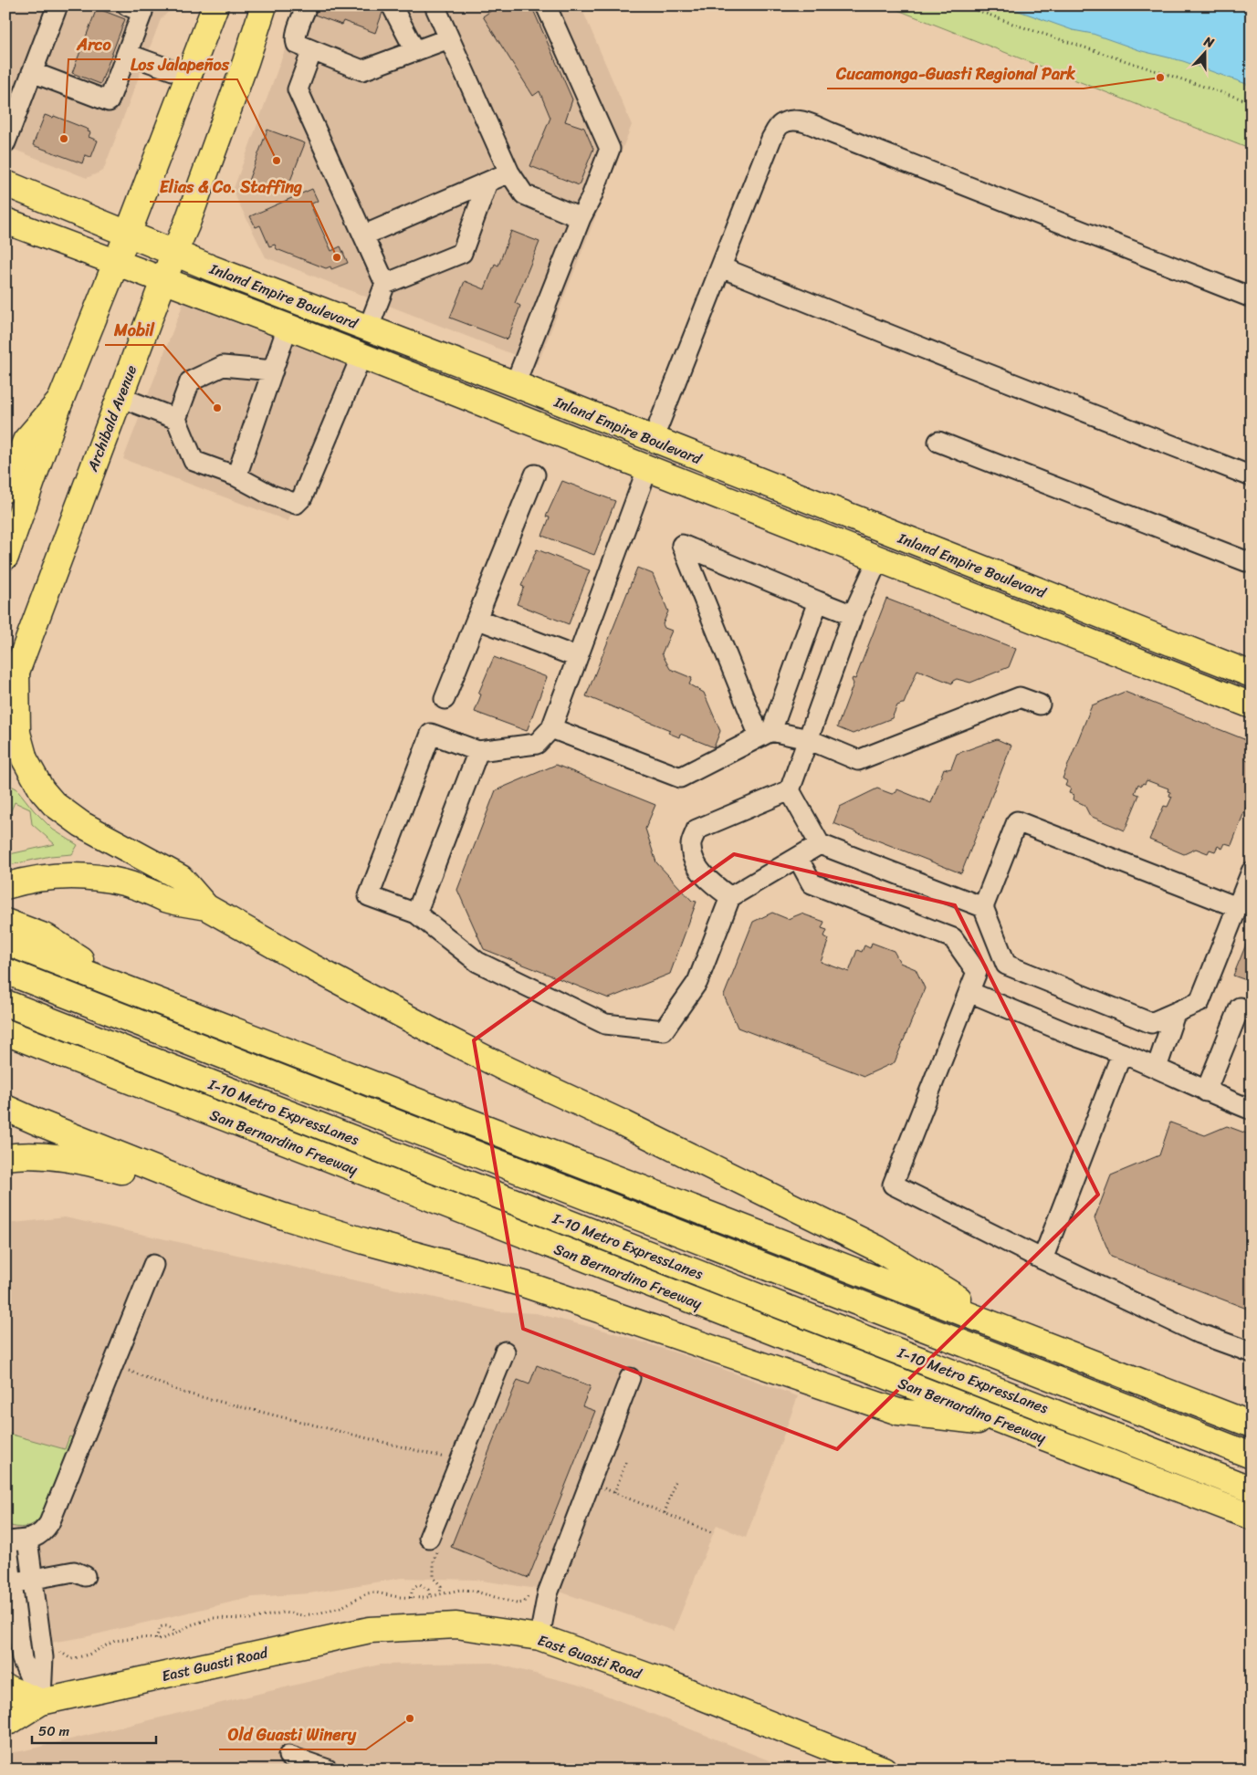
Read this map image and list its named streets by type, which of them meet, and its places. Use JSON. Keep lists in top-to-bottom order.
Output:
{
  "streets": {
    "main road": [
      "Inland Empire Boulevard",
      "Archibald Avenue",
      "I-10 Metro ExpressLanes",
      "San Bernardino Freeway",
      "East Guasti Road"
    ]
  },
  "crossings": [
    ["Inland Empire Boulevard", "Archibald Avenue"]
  ],
  "places": [
    "Cucamonga-Guasti Regional Park",
    "Arco",
    "Los Jalapeños",
    "Elias & Co. Staffing",
    "Mobil",
    "Old Guasti Winery"
  ],
  "scale_bar": "50 m",
  "north": "top"
}
